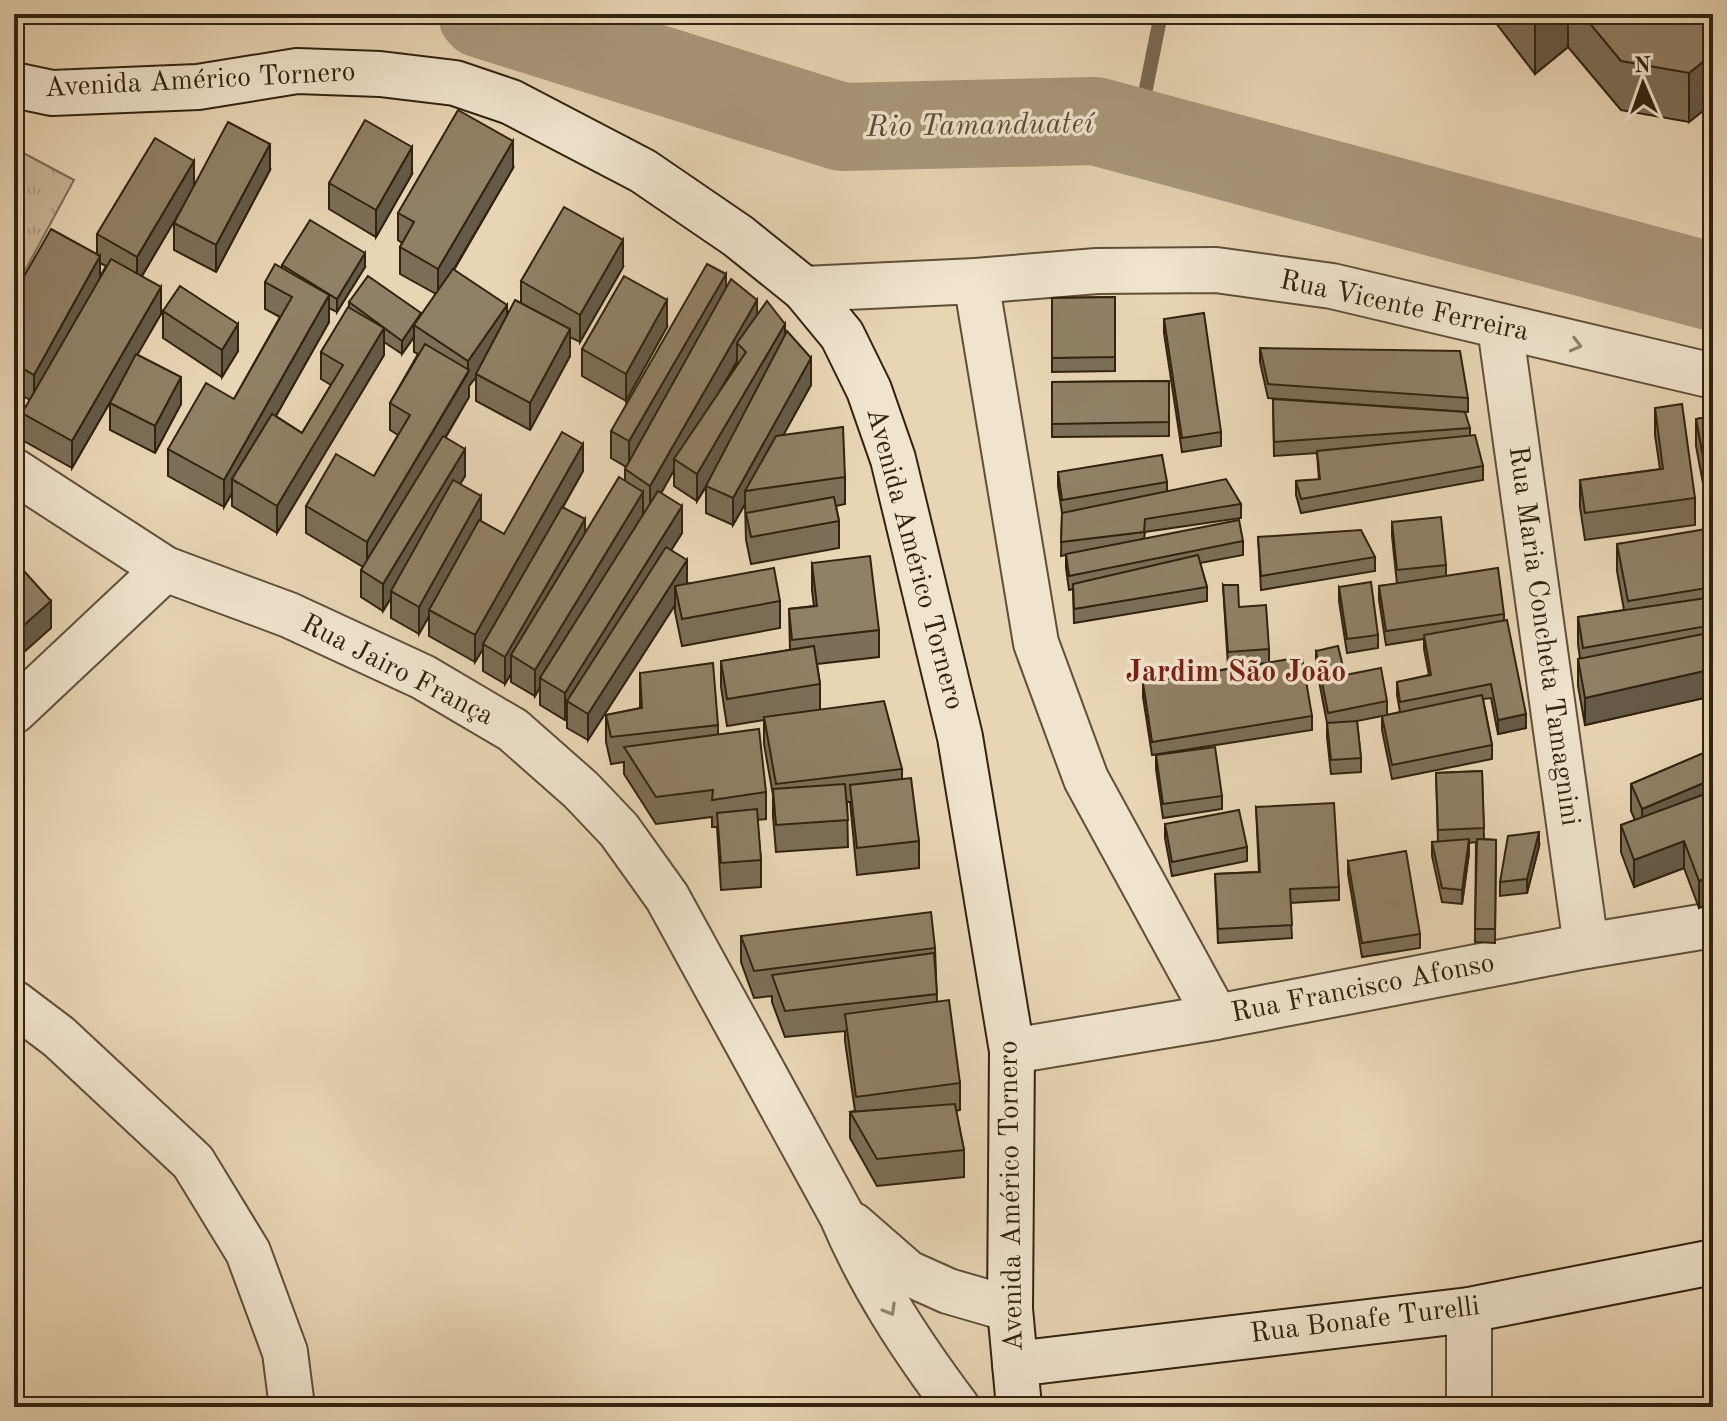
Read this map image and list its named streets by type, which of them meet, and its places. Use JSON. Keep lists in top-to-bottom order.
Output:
{
  "streets": {
    "street": [
      "Avenida Américo Tornero",
      "Rua Vicente Ferreira",
      "Rua Maria Concheta Tamagnini",
      "Rua Jairo França",
      "Rua Francisco Afonso",
      "Rua Bonafe Turelli"
    ]
  },
  "crossings": [
    ["Avenida Américo Tornero", "Rua Vicente Ferreira"],
    ["Avenida Américo Tornero", "Rua Jairo França"],
    ["Avenida Américo Tornero", "Rua Francisco Afonso"],
    ["Avenida Américo Tornero", "Rua Bonafe Turelli"],
    ["Rua Vicente Ferreira", "Rua Maria Concheta Tamagnini"],
    ["Rua Maria Concheta Tamagnini", "Rua Francisco Afonso"]
  ],
  "districts": ["Jardim São João"],
  "water": ["Rio Tamanduateí"],
  "north": "top"
}
